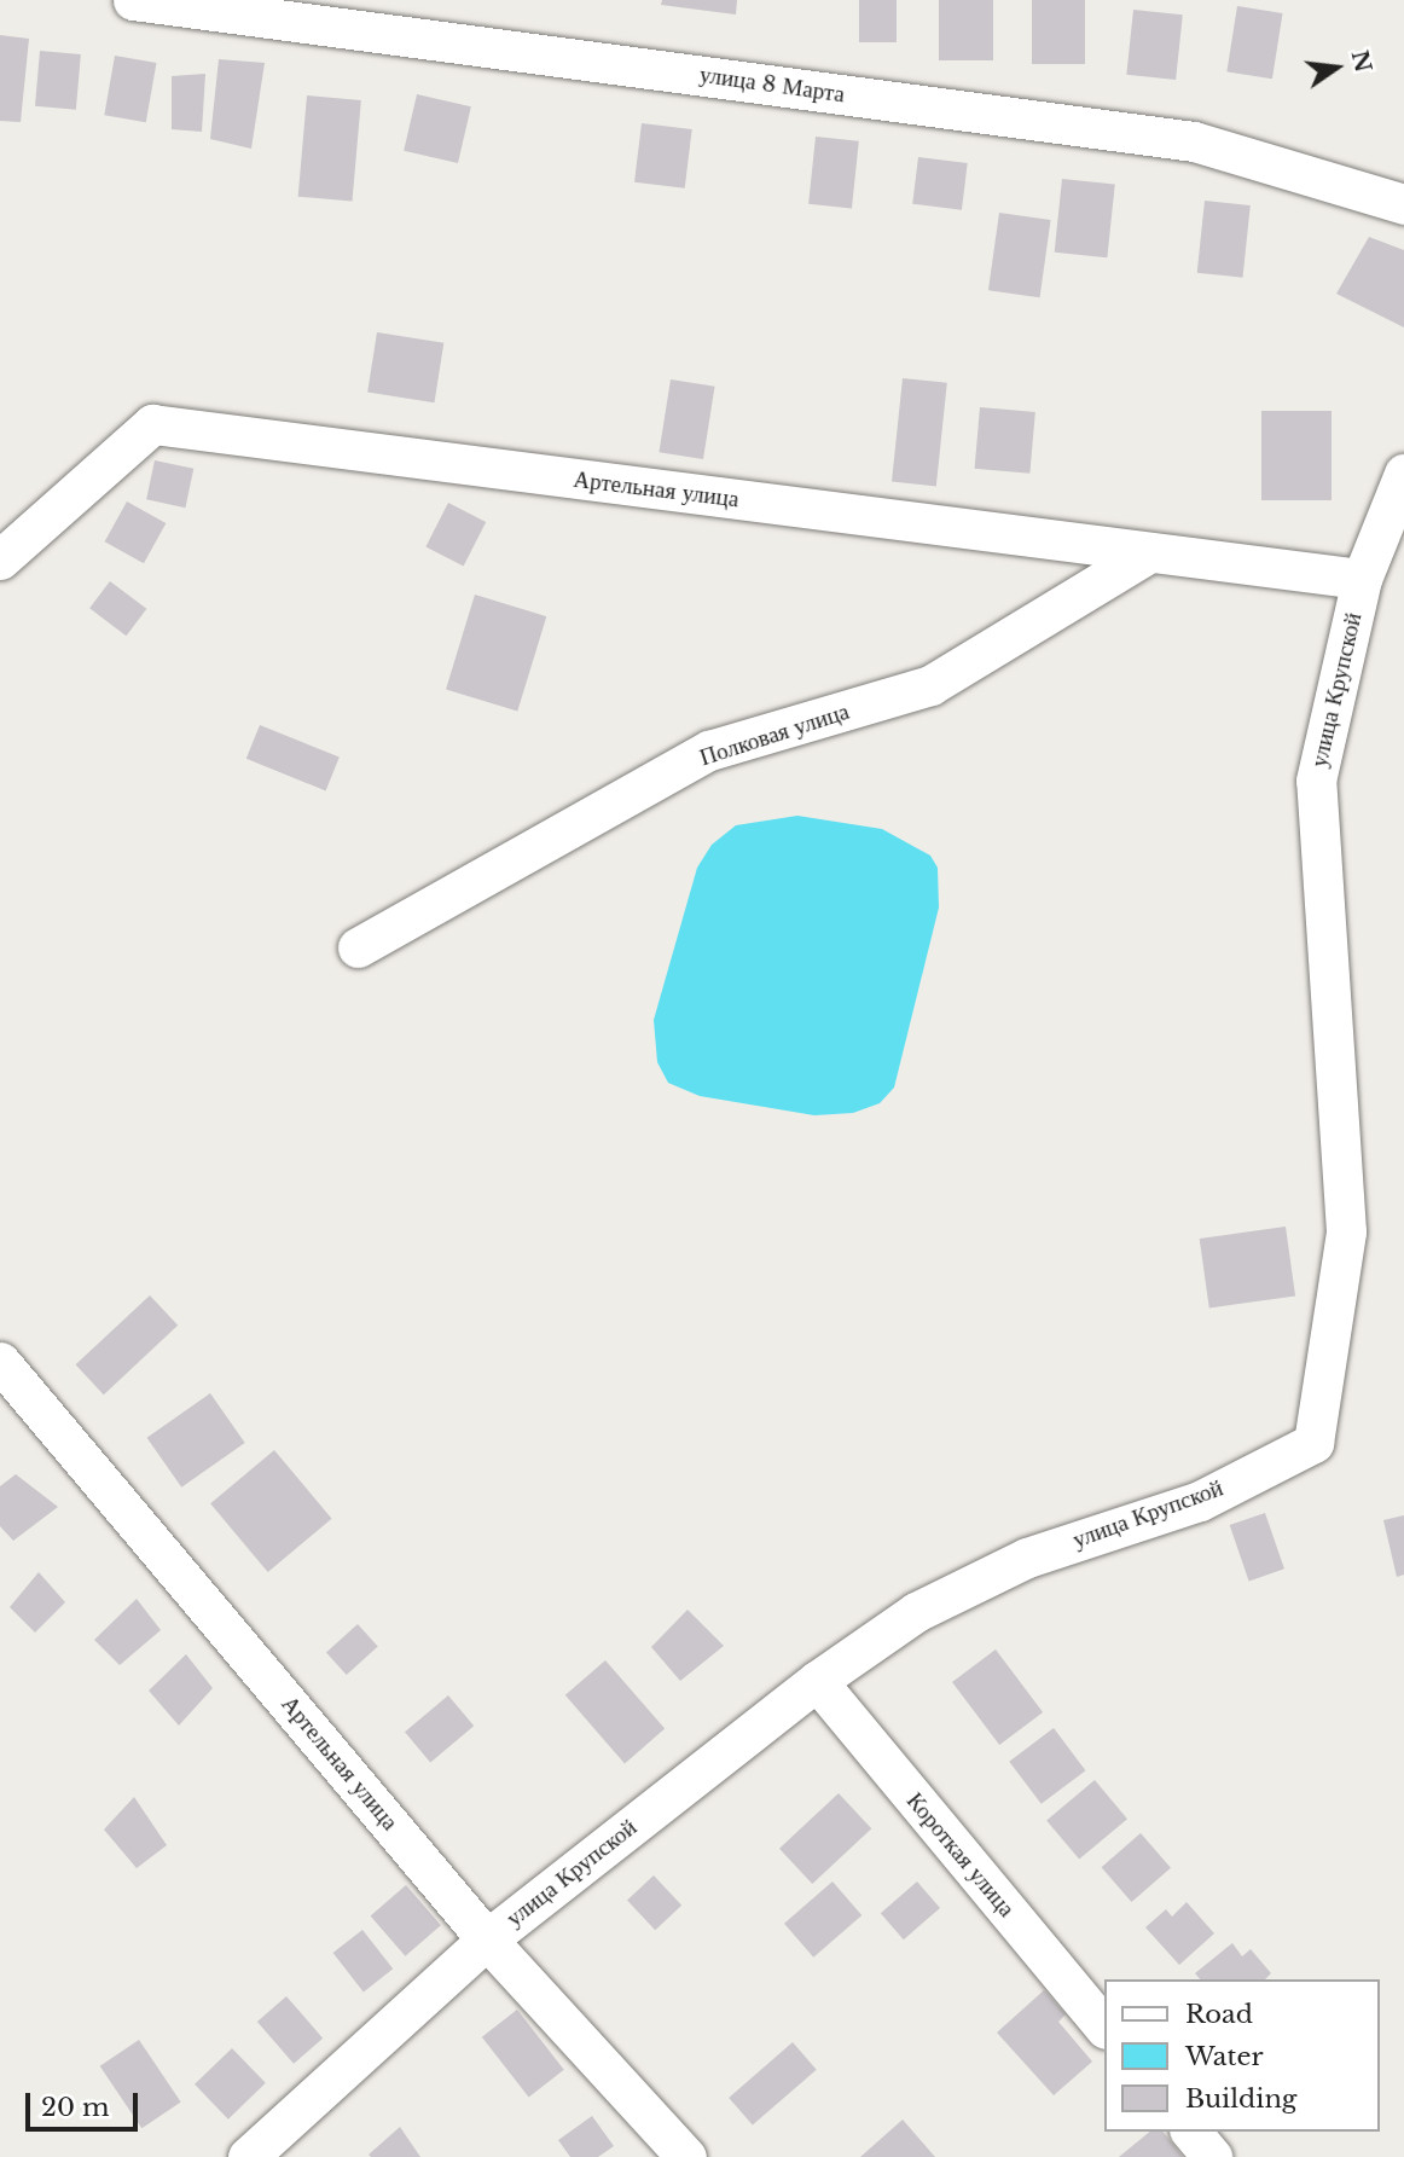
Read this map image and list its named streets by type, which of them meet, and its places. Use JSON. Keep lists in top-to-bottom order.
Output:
{
  "streets": {
    "street": [
      "улица 8 Марта",
      "Артельная улица",
      "улица Крупской",
      "Полковая улица",
      "Короткая улица"
    ]
  },
  "crossings": [
    ["Артельная улица", "улица Крупской"],
    ["Артельная улица", "Полковая улица"],
    ["улица Крупской", "Короткая улица"]
  ],
  "legend": ["Road", "Water", "Building"],
  "scale_bar": "20 m",
  "north": "right"
}
